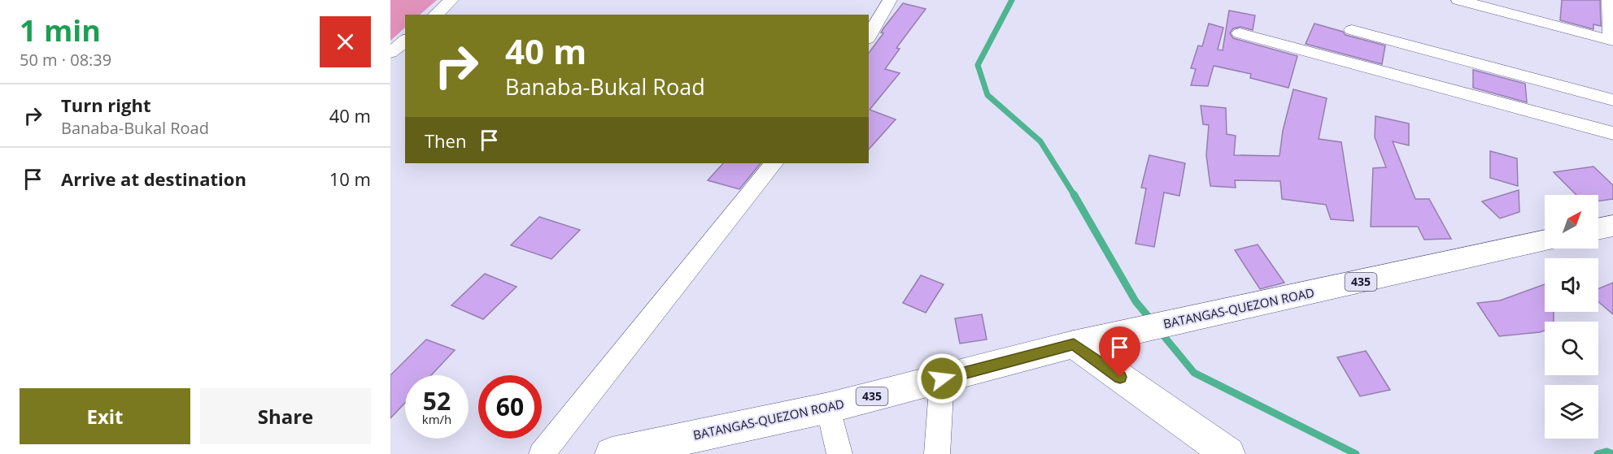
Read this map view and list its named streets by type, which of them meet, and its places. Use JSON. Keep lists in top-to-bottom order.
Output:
{
  "streets": {
    "main road": ["435", "BATANGAS-QUEZON ROAD"]
  },
  "north": "top right",
  "page": {
    "heading": ["1 min", "50 m · 08:39"],
    "turn": ["40 m", "Banaba-Bukal Road"],
    "list": [
      {
        "name": "Turn right",
        "note": "Banaba-Bukal Road",
        "value": "40 m"
      },
      {
        "name": "Arrive at destination",
        "value": "10 m"
      }
    ],
    "then": "Then",
    "speed": "52 km/h",
    "limit": "60",
    "buttons": ["Exit", "Share"]
  }
}
